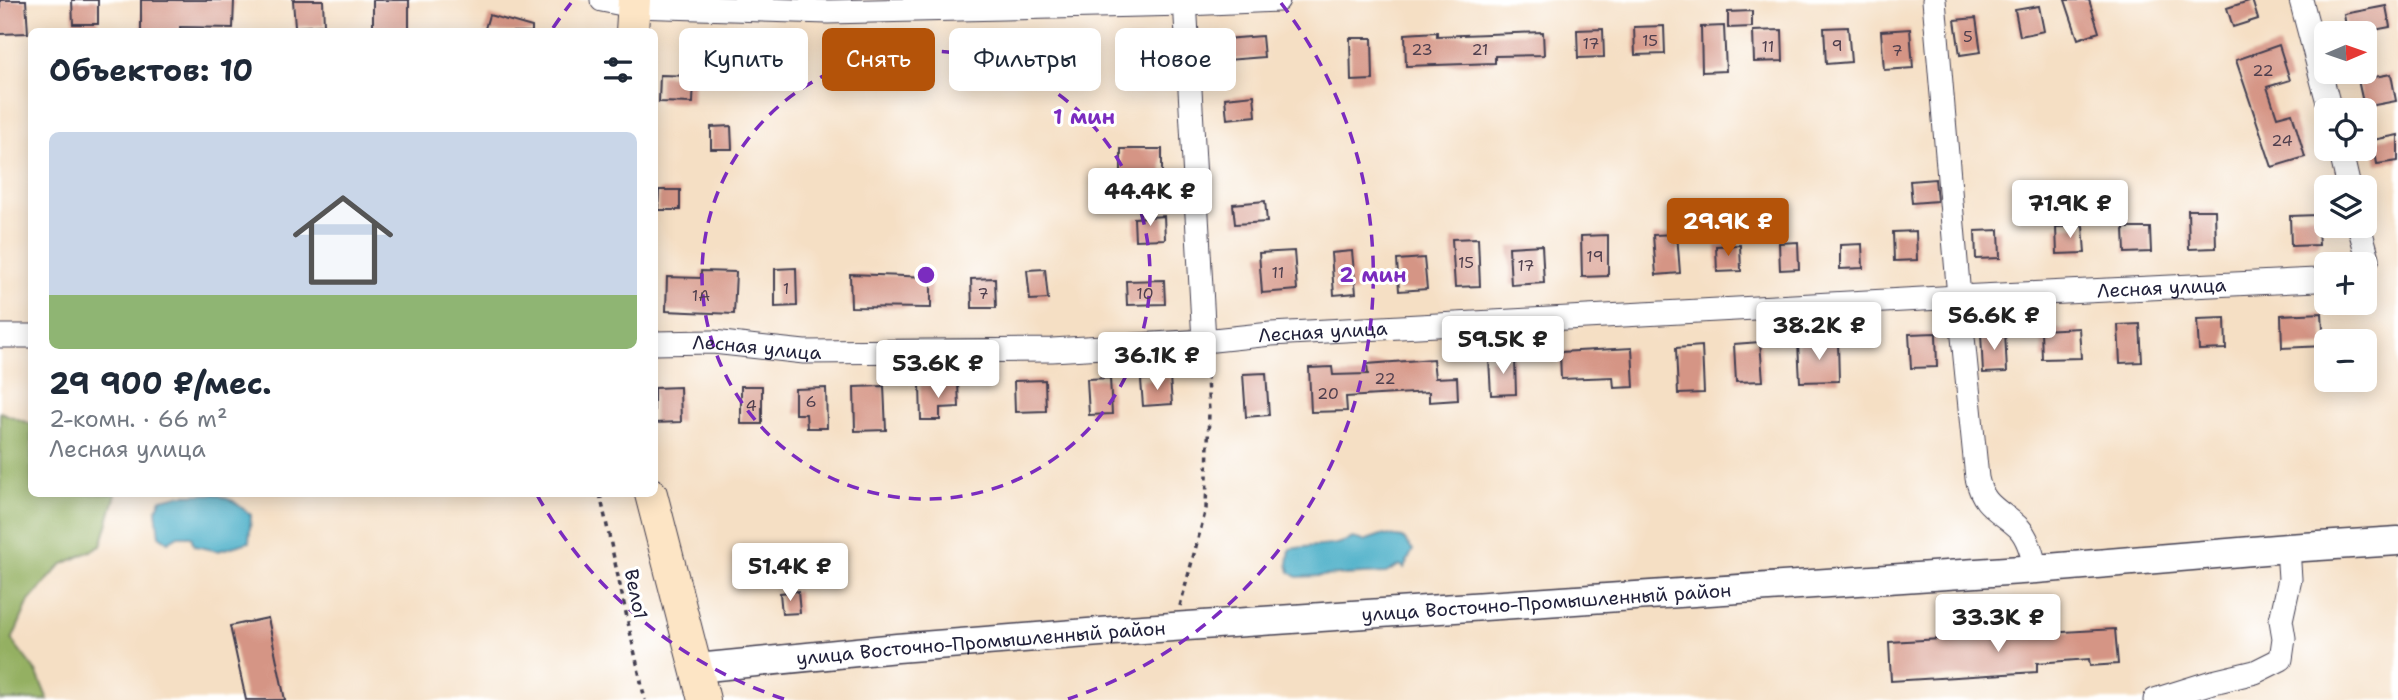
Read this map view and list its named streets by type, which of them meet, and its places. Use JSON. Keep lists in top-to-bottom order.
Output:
{
  "streets": {
    "street": ["Лесная улица", "улица Восточно-Промышленный район"],
    "path": ["Вело1"]
  },
  "house_numbers": [
    "5",
    "15",
    "17",
    "9",
    "11",
    "23",
    "21",
    "7",
    "22",
    "24",
    "19",
    "15",
    "17",
    "11",
    "1",
    "7",
    "10",
    "1А",
    "22",
    "20",
    "6",
    "4"
  ],
  "north": "right",
  "page": {
    "map_buttons": ["+", "−"],
    "chip": [
      "Купить",
      "Снять",
      "Фильтры",
      "Новое"
    ],
    "heading": "Объектов: 10",
    "list": [
      {
        "name": "29 900 ₽/мес.",
        "note": "2-комн. · 66 m² · Лесная улица"
      }
    ],
    "price": [
      "44.4K ₽",
      "71.9K ₽",
      "29.9K ₽",
      "56.6K ₽",
      "38.2K ₽",
      "59.5K ₽",
      "36.1K ₽",
      "53.6K ₽",
      "51.4K ₽",
      "33.3K ₽"
    ]
  },
  "rings": ["1 мин", "2 мин"]
}
